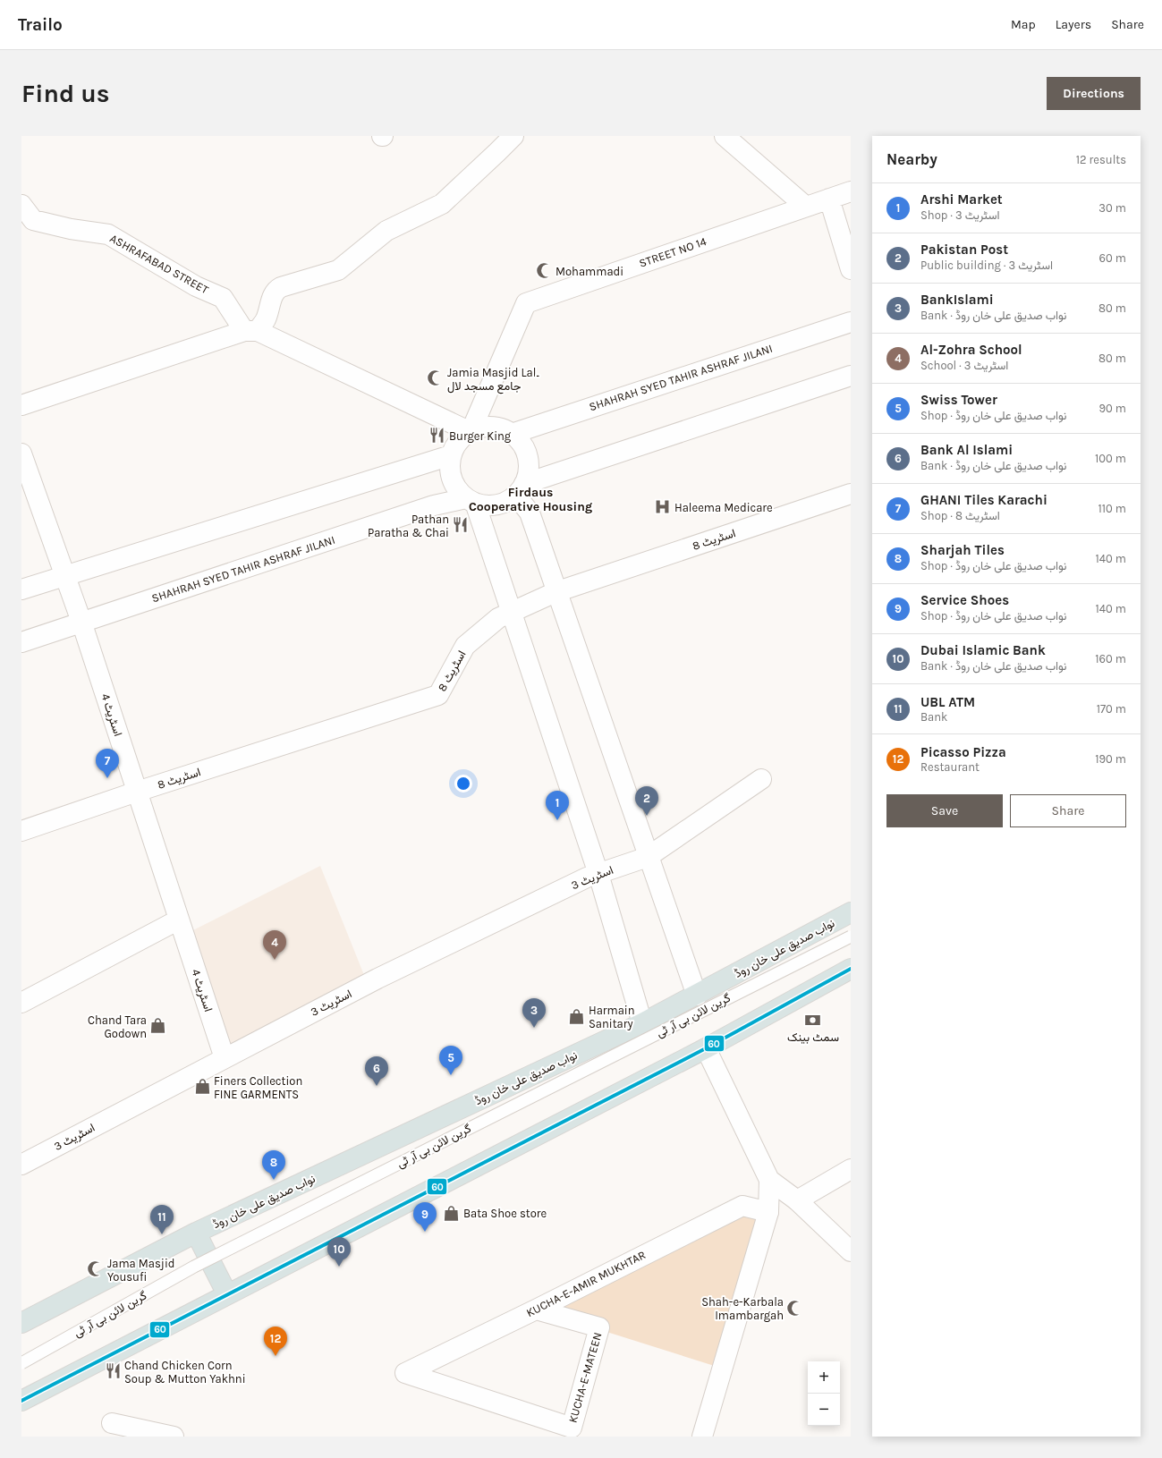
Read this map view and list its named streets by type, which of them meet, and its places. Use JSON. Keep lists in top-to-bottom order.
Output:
{
  "streets": {
    "main road": ["نواب صدیق علی خان روڈ"],
    "street": [
      "STREET NO 14",
      "ASHRAFABAD STREET",
      "SHAHRAH SYED TAHIR ASHRAF JILANI",
      "اسٹریٹ 8",
      "اسٹریٹ 4",
      "اسٹریٹ 3",
      "KUCHA-E-AMIR MUKHTAR",
      "KUCHA-E-MATEEN"
    ],
    "lane": ["گرین لائن بی آر ٹی"]
  },
  "crossings": [
    ["STREET NO 14", "SHAHRAH SYED TAHIR ASHRAF JILANI"],
    ["SHAHRAH SYED TAHIR ASHRAF JILANI", "اسٹریٹ 4"],
    ["اسٹریٹ 8", "اسٹریٹ 4"],
    ["اسٹریٹ 4", "اسٹریٹ 3"],
    ["KUCHA-E-AMIR MUKHTAR", "KUCHA-E-MATEEN"]
  ],
  "districts": ["Firdaus Cooperative Housing"],
  "places": {
    "mosque": [
      "Mohammadi",
      "Jamia Masjid Lal۔ جامع مسجد لال",
      "Jama Masjid Yousufi",
      "Shah-e-Karbala Imambargah"
    ],
    "restaurant": ["Burger King", "Pathan Paratha & Chai", "Chand Chicken Corn Soup & Mutton Yakhni"],
    "hospital": ["Haleema Medicare"],
    "shop": [
      "Harmain Sanitary",
      "Chand Tara Godown",
      "Finers Collection FINE GARMENTS",
      "Bata Shoe store"
    ],
    "bank": ["سمٹ بینک"]
  },
  "lines": ["transit line 60"],
  "page": {
    "header": "Trailo",
    "nav": ["Map", "Layers", "Share"],
    "buttons": [
      "Directions",
      ["Save", "Share"]
    ],
    "title": "Find us",
    "heading": ["Nearby", "12 results"],
    "list": [
      {
        "mark": "1",
        "name": "Arshi Market",
        "note": "Shop · اسٹریٹ 3",
        "value": "30 m"
      },
      {
        "mark": "2",
        "name": "Pakistan Post",
        "note": "Public building · اسٹریٹ 3",
        "value": "60 m"
      },
      {
        "mark": "3",
        "name": "BankIslami",
        "note": "Bank · نواب صدیق علی خان روڈ",
        "value": "80 m"
      },
      {
        "mark": "4",
        "name": "Al-Zohra School",
        "note": "School · اسٹریٹ 3",
        "value": "80 m"
      },
      {
        "mark": "5",
        "name": "Swiss Tower",
        "note": "Shop · نواب صدیق علی خان روڈ",
        "value": "90 m"
      },
      {
        "mark": "6",
        "name": "Bank Al Islami",
        "note": "Bank · نواب صدیق علی خان روڈ",
        "value": "100 m"
      },
      {
        "mark": "7",
        "name": "GHANI Tiles Karachi",
        "note": "Shop · اسٹریٹ 8",
        "value": "110 m"
      },
      {
        "mark": "8",
        "name": "Sharjah Tiles",
        "note": "Shop · نواب صدیق علی خان روڈ",
        "value": "140 m"
      },
      {
        "mark": "9",
        "name": "Service Shoes",
        "note": "Shop · نواب صدیق علی خان روڈ",
        "value": "140 m"
      },
      {
        "mark": "10",
        "name": "Dubai Islamic Bank",
        "note": "Bank · نواب صدیق علی خان روڈ",
        "value": "160 m"
      },
      {
        "mark": "11",
        "name": "UBL ATM",
        "note": "Bank",
        "value": "170 m"
      },
      {
        "mark": "12",
        "name": "Picasso Pizza",
        "note": "Restaurant",
        "value": "190 m"
      }
    ],
    "pins": [
      "7",
      "2",
      "1",
      "4",
      "3",
      "5",
      "6",
      "8",
      "9",
      "11",
      "10",
      "12"
    ],
    "map_buttons": ["+", "−"]
  }
}
